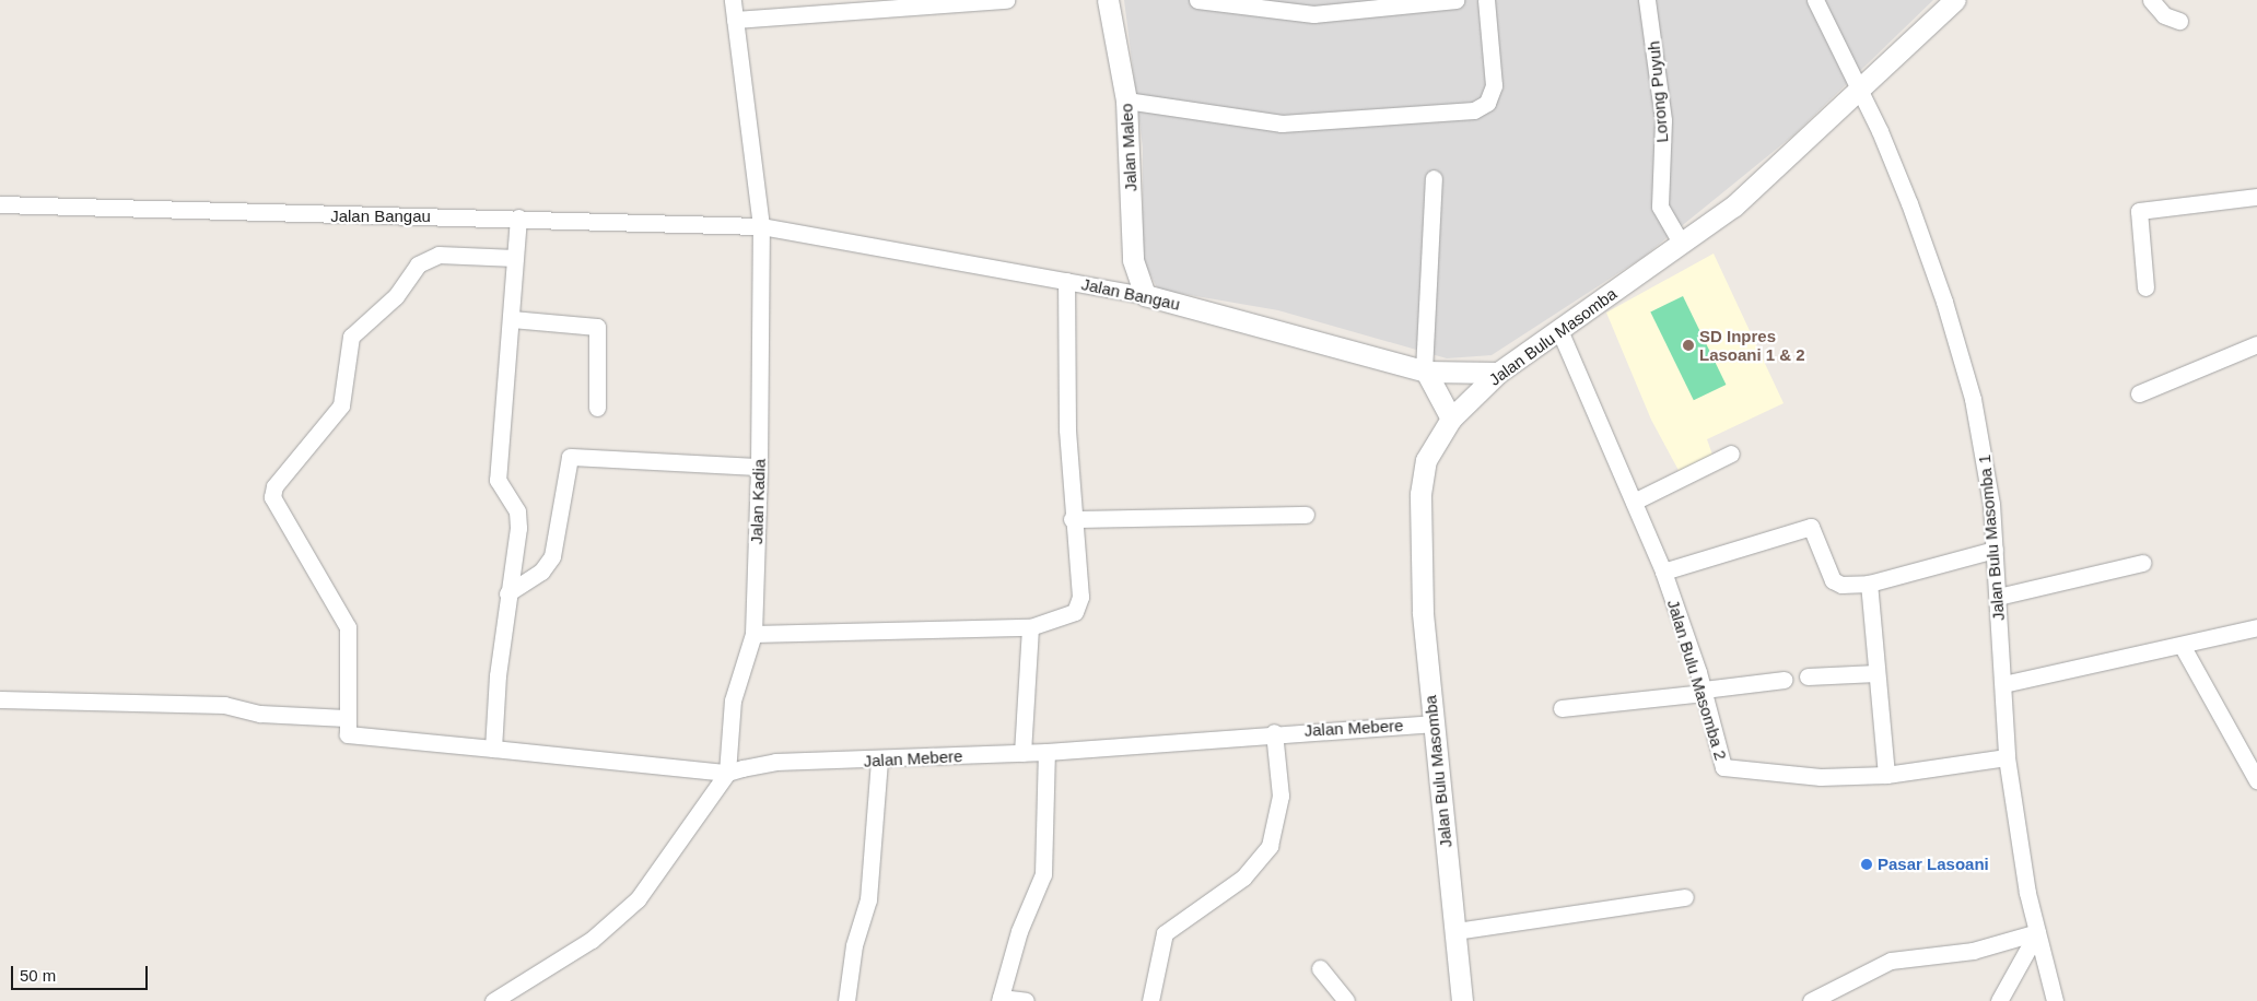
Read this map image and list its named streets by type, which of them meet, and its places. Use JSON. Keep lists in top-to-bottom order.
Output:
{
  "streets": {
    "street": [
      "Lorong Puyuh",
      "Jalan Maleo",
      "Jalan Bangau",
      "Jalan Bulu Masomba",
      "Jalan Kadia",
      "Jalan Bulu Masomba 1",
      "Jalan Bulu Masomba 2",
      "Jalan Mebere"
    ]
  },
  "crossings": [
    ["Lorong Puyuh", "Jalan Bulu Masomba"],
    ["Jalan Maleo", "Jalan Bangau"],
    ["Jalan Bangau", "Jalan Bulu Masomba"],
    ["Jalan Bangau", "Jalan Kadia"],
    ["Jalan Bulu Masomba", "Jalan Bulu Masomba 1"],
    ["Jalan Bulu Masomba", "Jalan Bulu Masomba 2"],
    ["Jalan Bulu Masomba", "Jalan Mebere"],
    ["Jalan Kadia", "Jalan Mebere"],
    ["Jalan Bulu Masomba 1", "Jalan Bulu Masomba 2"]
  ],
  "places": ["SD Inpres Lasoani 1 & 2", "Pasar Lasoani"],
  "scale_bar": "50 m"
}
